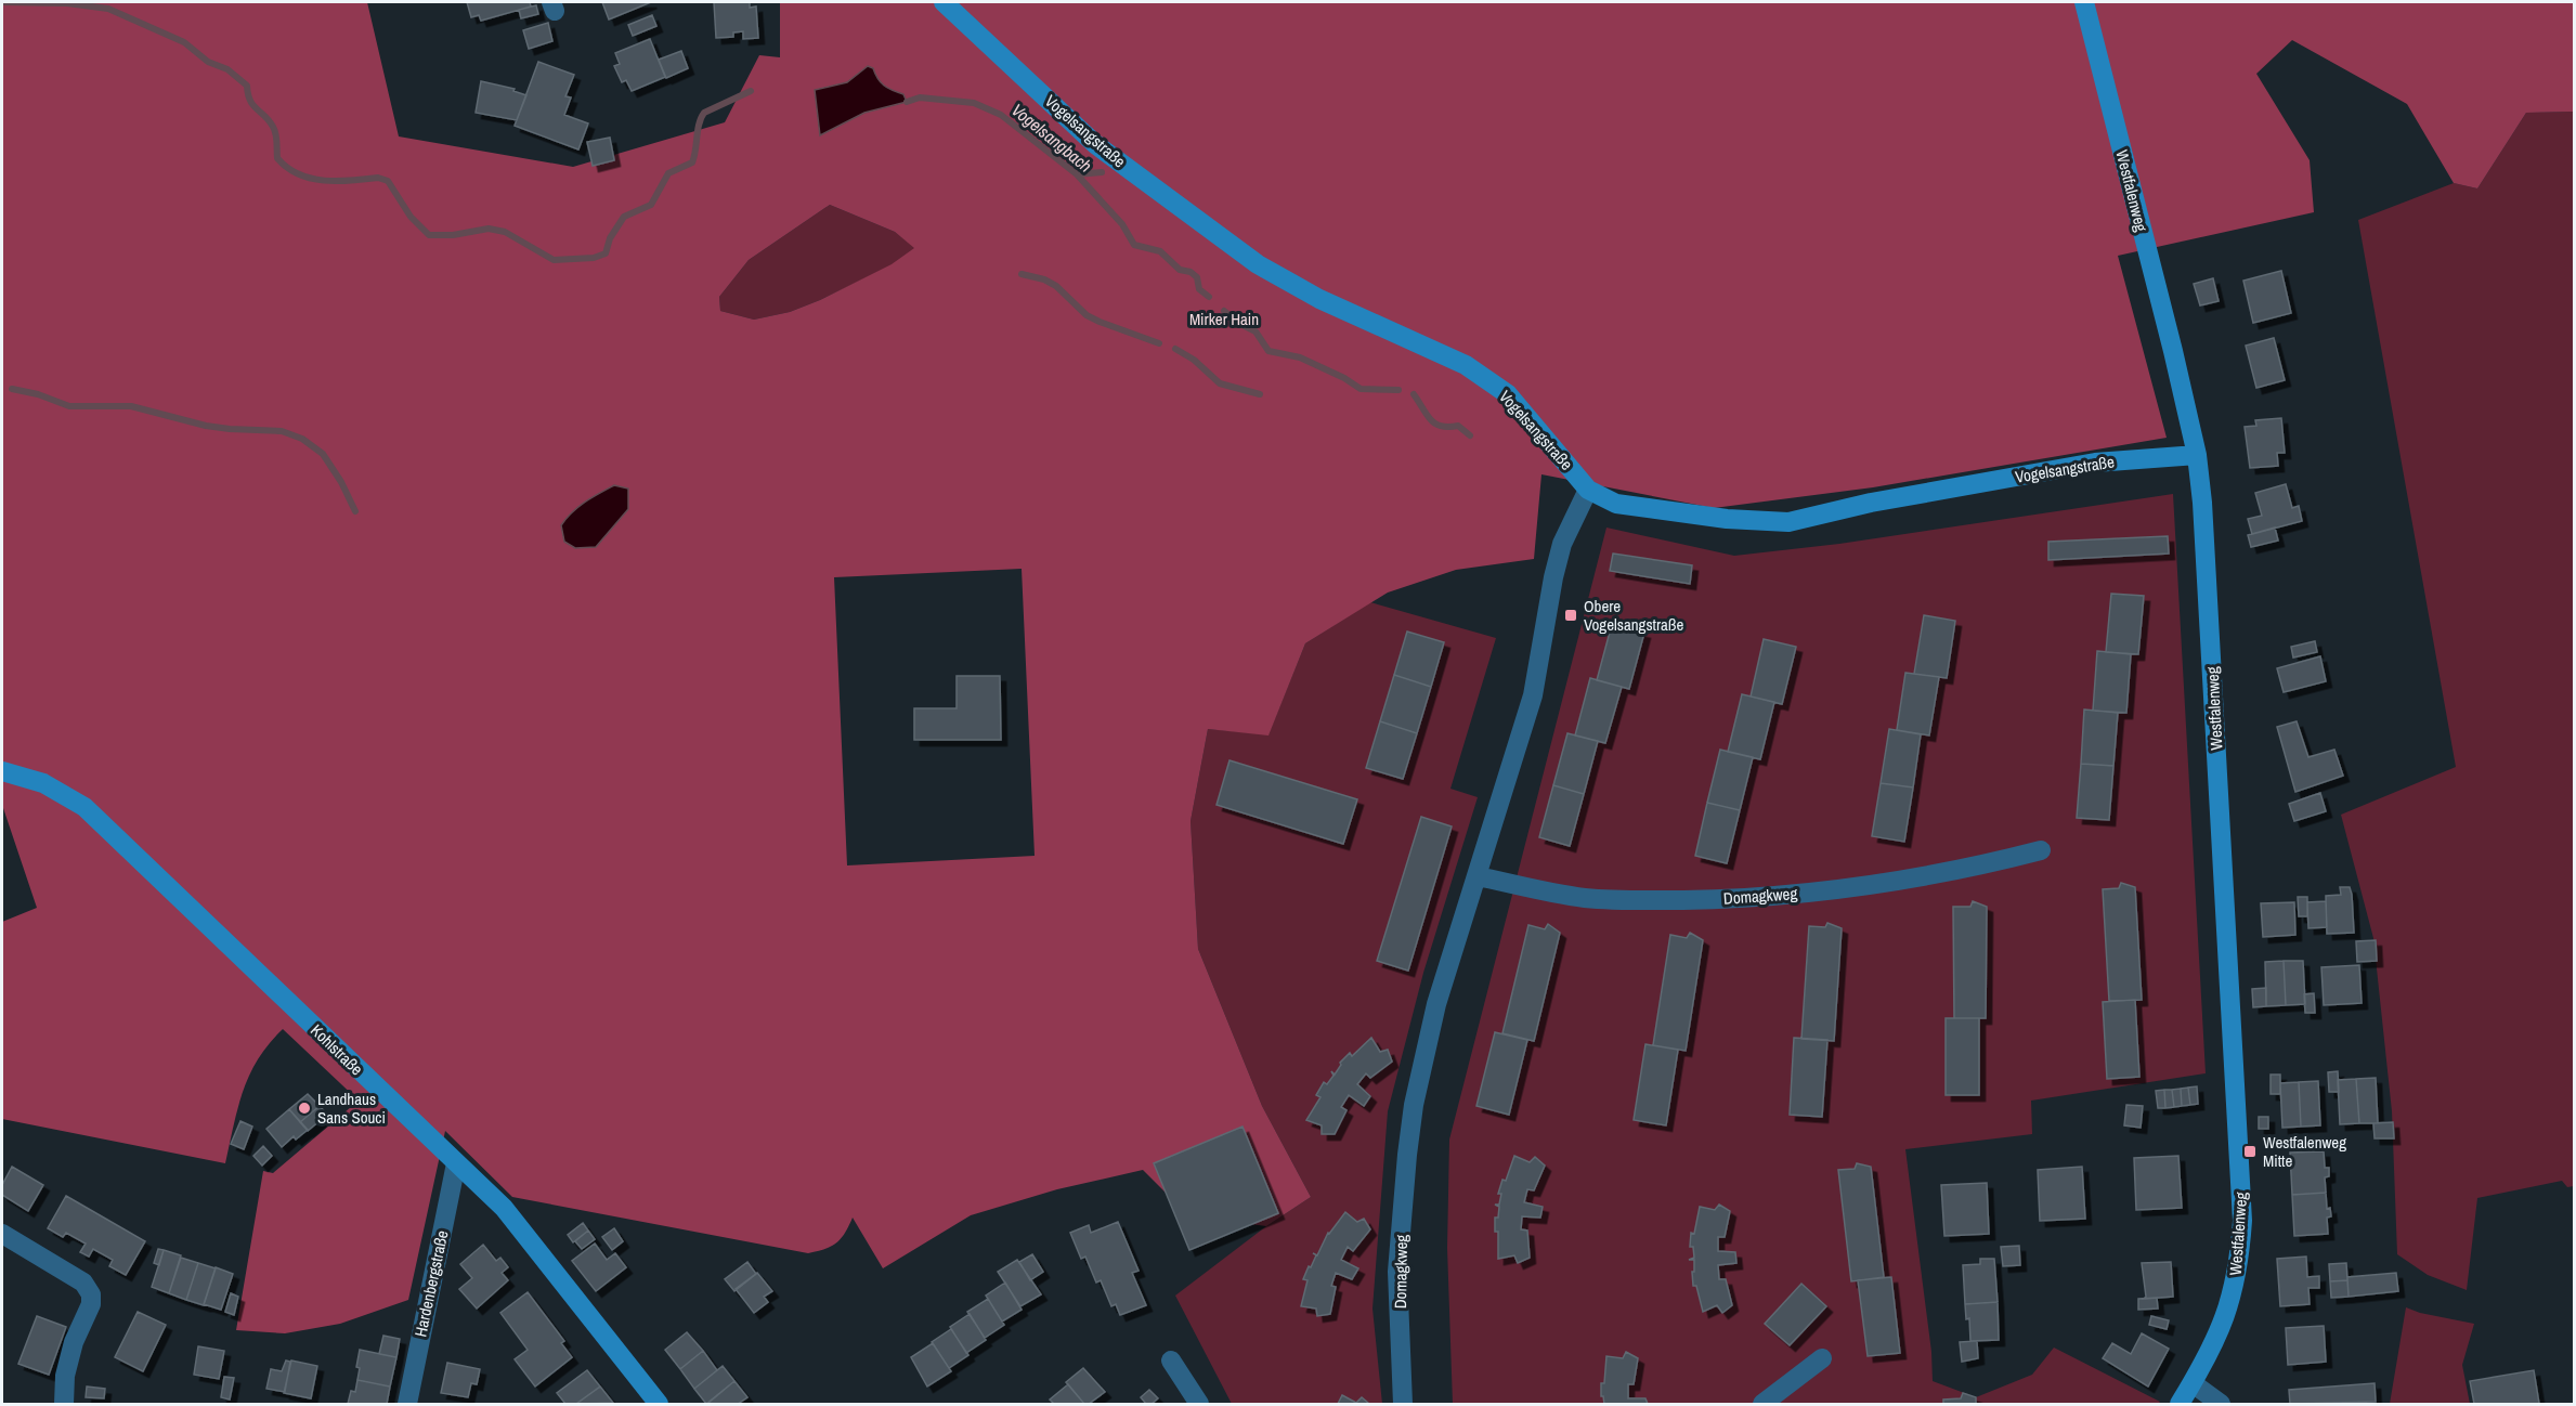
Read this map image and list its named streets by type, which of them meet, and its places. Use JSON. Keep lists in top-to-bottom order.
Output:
{
  "streets": {
    "street": [
      "Vogelsangstraße",
      "Westfalenweg",
      "Domagkweg",
      "Kohlstraße",
      "Hardenbergstraße"
    ]
  },
  "crossings": [
    ["Vogelsangstraße", "Westfalenweg"],
    ["Vogelsangstraße", "Domagkweg"],
    ["Kohlstraße", "Hardenbergstraße"]
  ],
  "water": ["Vogelsangbach"],
  "parks": ["Mirker Hain"],
  "places": {
    "transit": ["Obere Vogelsangstraße", "Westfalenweg Mitte"],
    "other": ["Landhaus Sans Souci"]
  }
}
